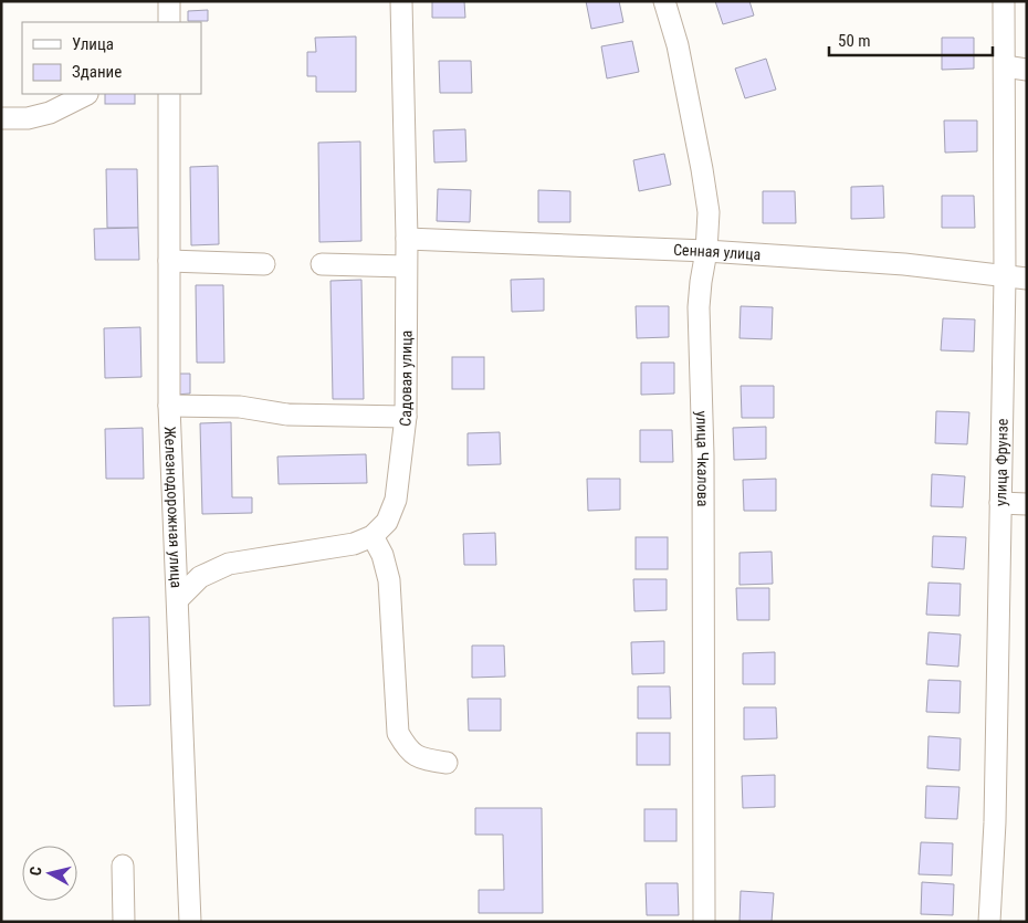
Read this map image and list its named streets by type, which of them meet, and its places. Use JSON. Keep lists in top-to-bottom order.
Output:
{
  "streets": {
    "street": [
      "Сенная улица",
      "Садовая улица",
      "улица Чкалова",
      "улица Фрунзе",
      "Железнодорожная улица"
    ]
  },
  "crossings": [
    ["Сенная улица", "Садовая улица"],
    ["Сенная улица", "улица Чкалова"],
    ["Сенная улица", "улица Фрунзе"]
  ],
  "legend": ["Улица", "Здание"],
  "scale_bar": "50 m",
  "north": "left"
}
